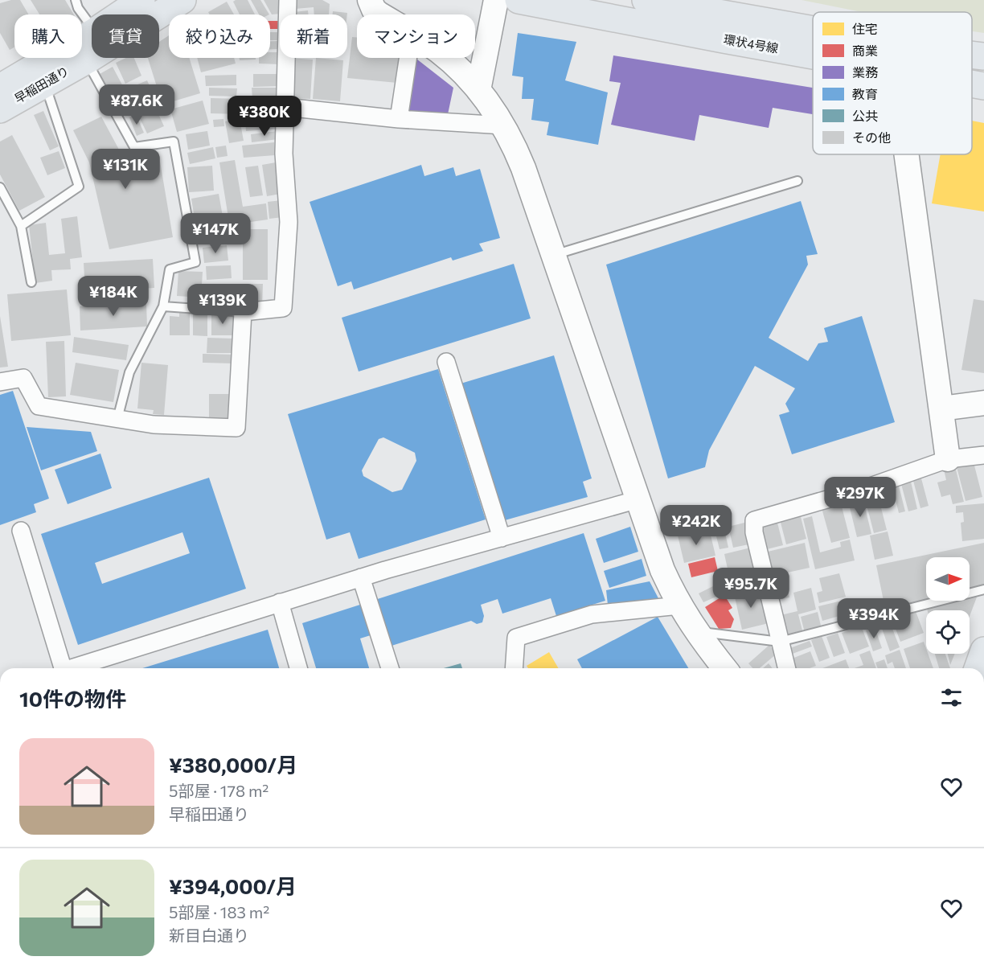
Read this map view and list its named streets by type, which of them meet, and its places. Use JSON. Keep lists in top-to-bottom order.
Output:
{
  "streets": {
    "main road": ["環状4号線", "早稲田通り"]
  },
  "legend": [
    "住宅",
    "商業",
    "業務",
    "教育",
    "公共",
    "その他"
  ],
  "north": "right",
  "page": {
    "chip": [
      "購入",
      "賃貸",
      "絞り込み",
      "新着",
      "マンション"
    ],
    "price": [
      "¥87.6K",
      "¥380K",
      "¥131K",
      "¥147K",
      "¥184K",
      "¥139K",
      "¥297K",
      "¥242K",
      "¥95.7K",
      "¥394K"
    ],
    "heading": "10件の物件",
    "list": [
      {
        "name": "¥380,000/月",
        "note": "5部屋 · 178 m² · 早稲田通り"
      },
      {
        "name": "¥394,000/月",
        "note": "5部屋 · 183 m² · 新目白通り"
      }
    ]
  }
}
